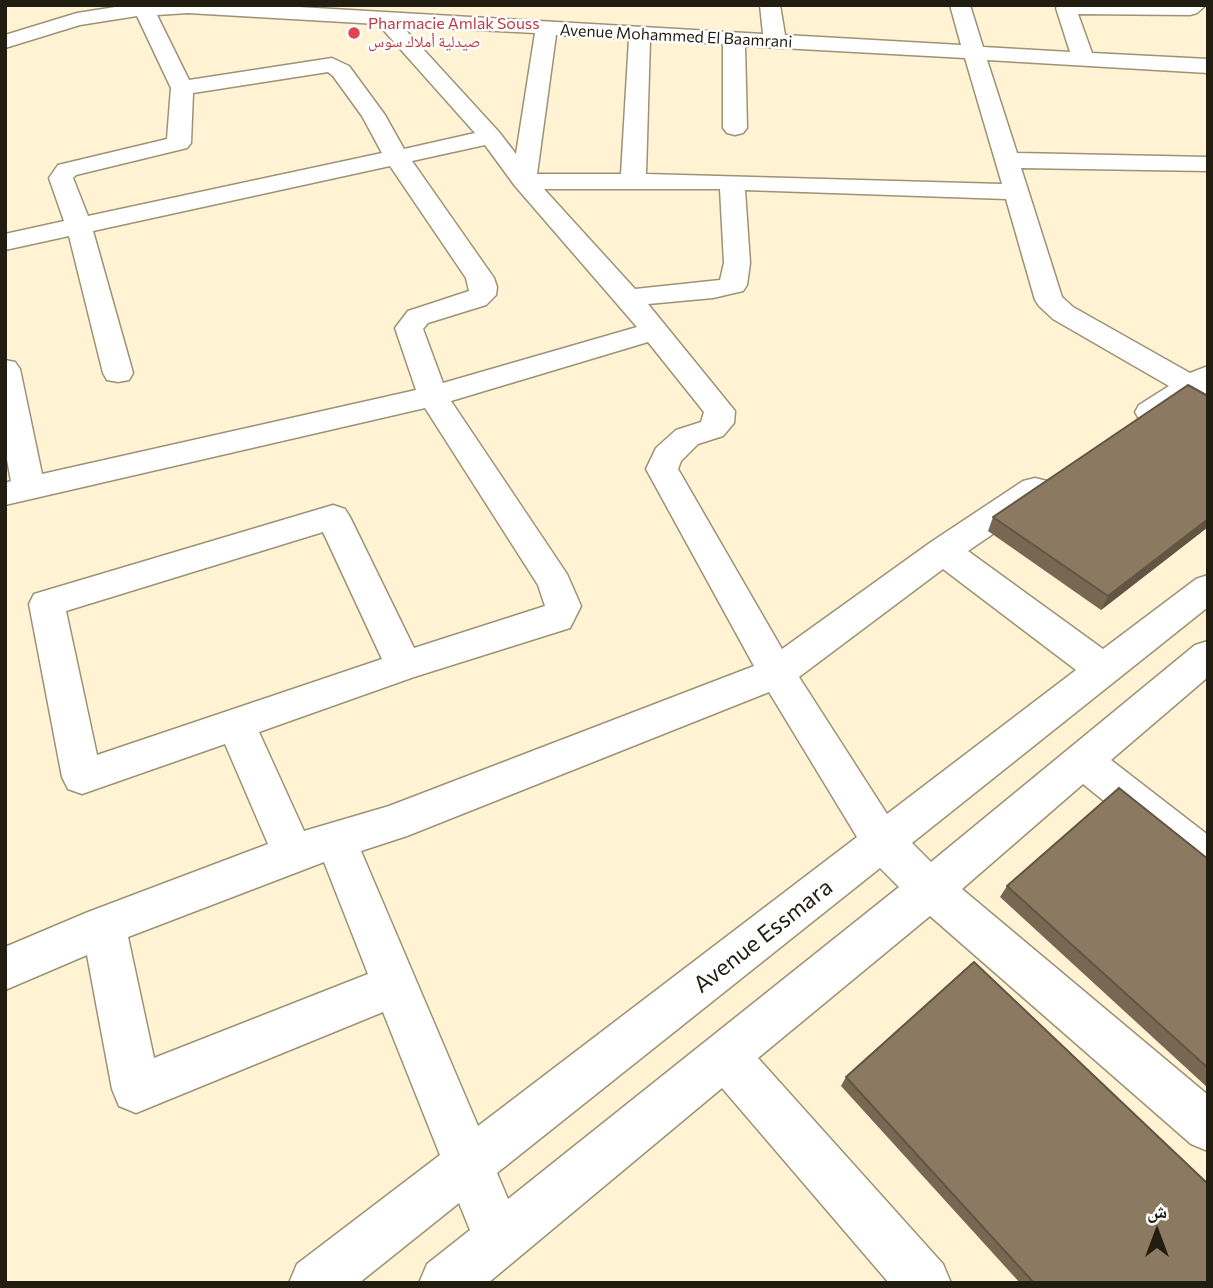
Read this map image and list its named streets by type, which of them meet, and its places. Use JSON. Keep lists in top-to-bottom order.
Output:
{
  "streets": {
    "street": ["Avenue Mohammed El Baamrani", "Avenue Essmara"]
  },
  "places": ["Pharmacie Amlak Souss صيدلية أملاك سوس"],
  "north": "top"
}
